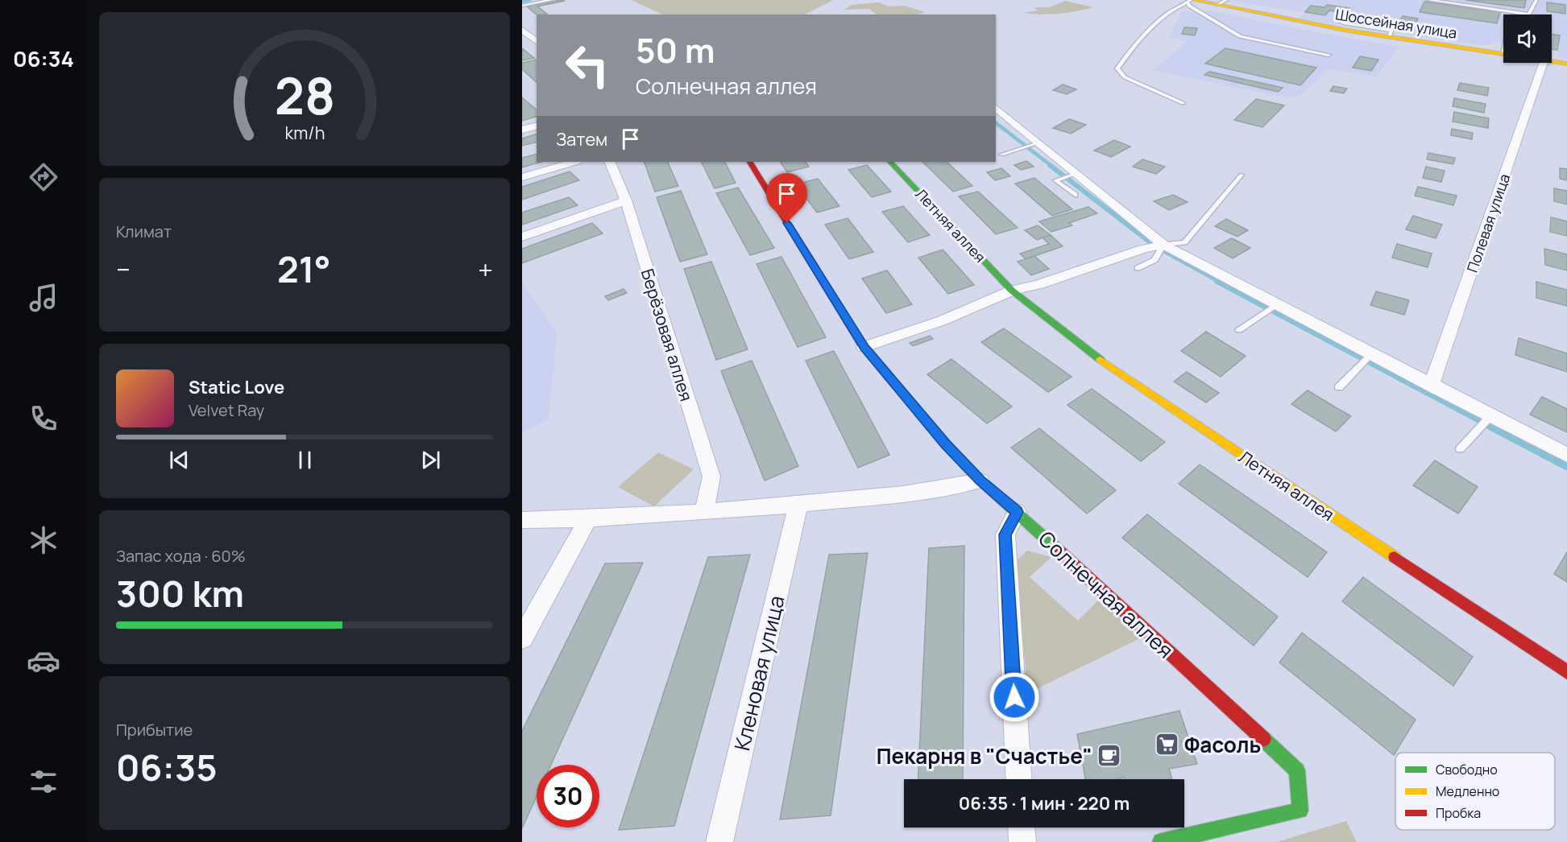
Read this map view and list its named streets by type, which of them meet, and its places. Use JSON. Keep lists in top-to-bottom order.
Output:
{
  "streets": {
    "street": [
      "Шоссейная улица",
      "Полевая улица",
      "Летняя аллея",
      "Берёзовая аллея",
      "Солнечная аллея",
      "Кленовая улица"
    ]
  },
  "places": {
    "supermarket": ["Фасоль"],
    "cafe": ["Пекарня в \"Счастье\""]
  },
  "legend": ["Свободно", "Медленно", "Пробка"],
  "page": {
    "tabs": "06:34",
    "turn": ["50 m", "Солнечная аллея"],
    "then": "Затем",
    "tile": [
      "Климат",
      ["Запас хода · 60%", "300 km"],
      ["Прибытие", "06:35"]
    ],
    "heat": ["−", "21°", "+"],
    "song": ["Static Love", "Velvet Ray"],
    "limit": "30",
    "trip": "06:35 · 1 мин · 220 m",
    "gauge": ["28", "km/h"]
  }
}
